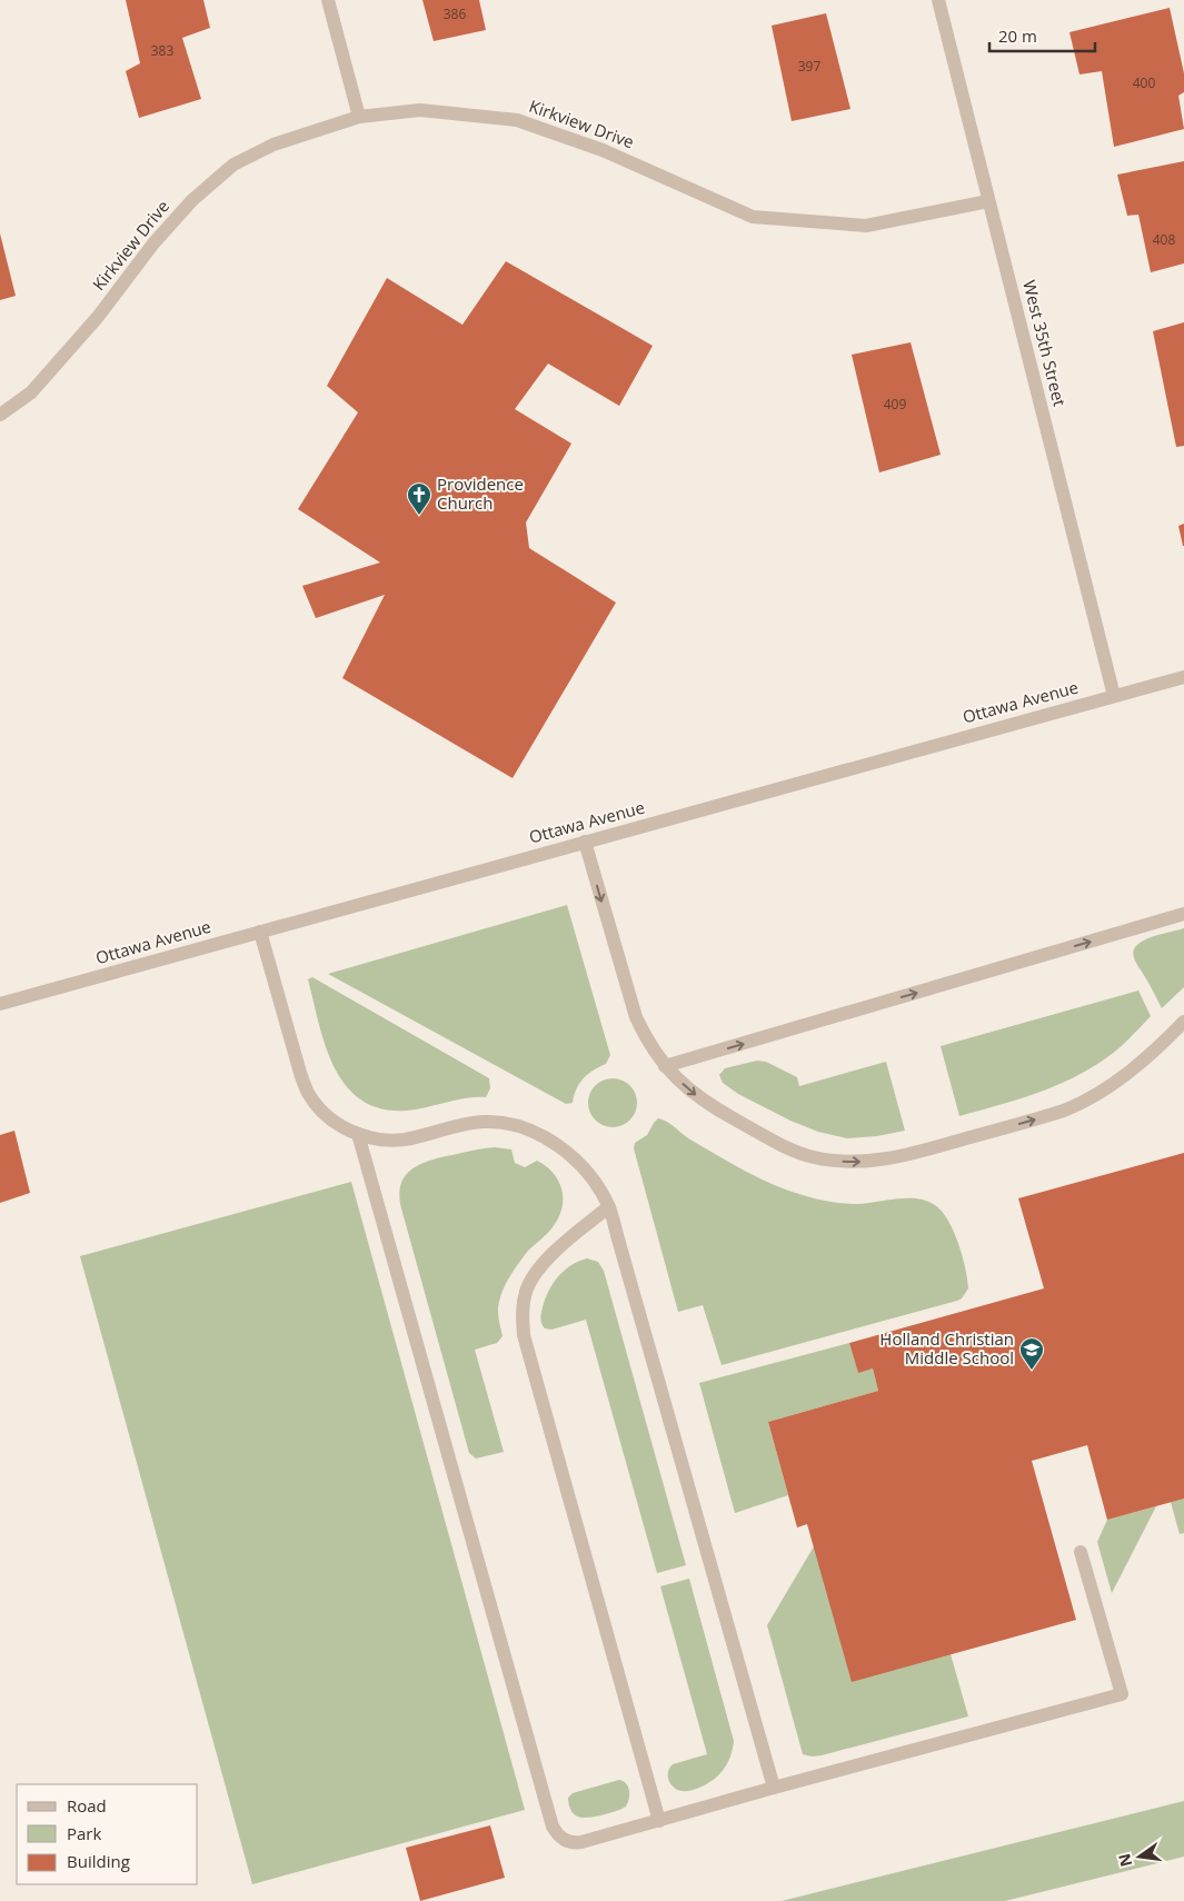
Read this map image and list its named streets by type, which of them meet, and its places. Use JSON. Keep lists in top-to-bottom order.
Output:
{
  "streets": {
    "street": ["Kirkview Drive", "West 35th Street", "Ottawa Avenue"]
  },
  "crossings": [
    ["Kirkview Drive", "West 35th Street"],
    ["West 35th Street", "Ottawa Avenue"]
  ],
  "places": {
    "church": ["Providence Church"],
    "school or university": ["Holland Christian Middle School"]
  },
  "house_numbers": [
    "386",
    "383",
    "397",
    "400",
    "408",
    "409"
  ],
  "legend": ["Road", "Park", "Building"],
  "scale_bar": "20 m",
  "north": "left"
}
